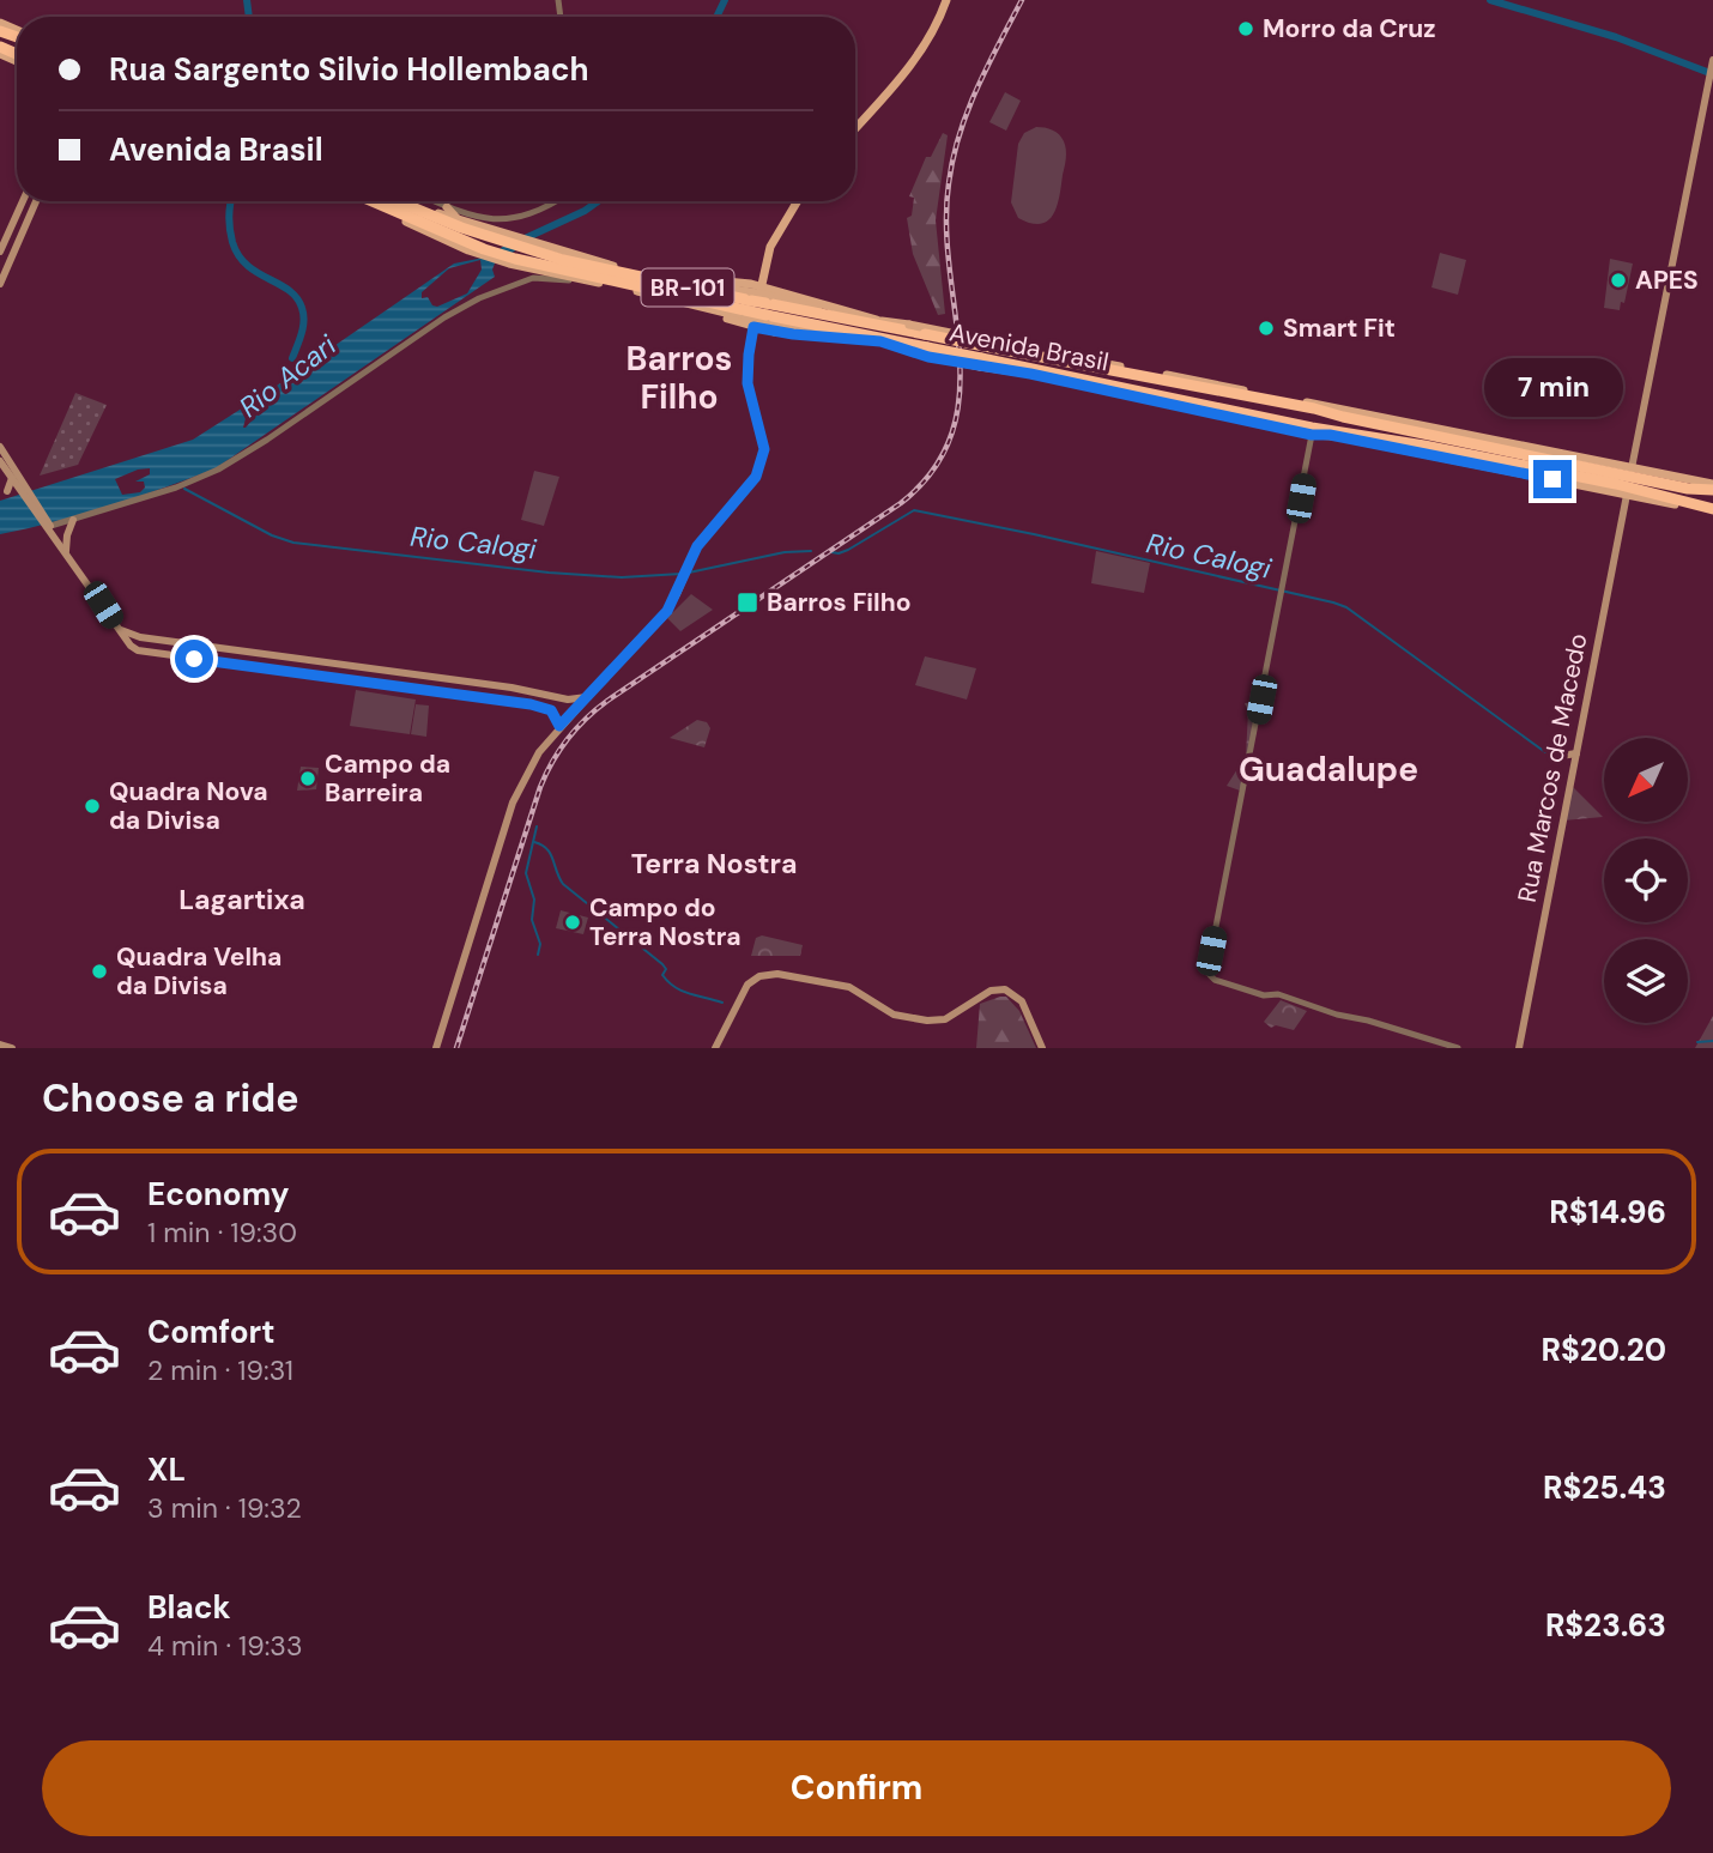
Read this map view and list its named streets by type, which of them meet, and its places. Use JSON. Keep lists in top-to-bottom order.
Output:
{
  "streets": {
    "highway": ["BR-101", "Avenida Brasil"],
    "main road": ["Rua Marcos de Macedo"]
  },
  "crossings": [
    ["Avenida Brasil", "Rua Marcos de Macedo"]
  ],
  "districts": [
    "Barros Filho",
    "Guadalupe",
    "Terra Nostra",
    "Lagartixa"
  ],
  "water": ["Rio Acari", "Rio Calogi"],
  "places": {
    "other": [
      "Morro da Cruz",
      "APES",
      "Smart Fit",
      "Campo da Barreira",
      "Quadra Nova da Divisa",
      "Campo do Terra Nostra",
      "Quadra Velha da Divisa"
    ],
    "transit": ["Barros Filho"]
  },
  "north": "bottom left",
  "page": {
    "banner": ["Rua Sargento Silvio Hollembach", "Avenida Brasil"],
    "bubble": "7 min",
    "heading": "Choose a ride",
    "list": [
      {
        "name": "Economy",
        "note": "1 min · 19:30",
        "value": "R$14.96"
      },
      {
        "name": "Comfort",
        "note": "2 min · 19:31",
        "value": "R$20.20"
      },
      {
        "name": "XL",
        "note": "3 min · 19:32",
        "value": "R$25.43"
      },
      {
        "name": "Black",
        "note": "4 min · 19:33",
        "value": "R$23.63"
      }
    ],
    "buttons": "Confirm"
  }
}
